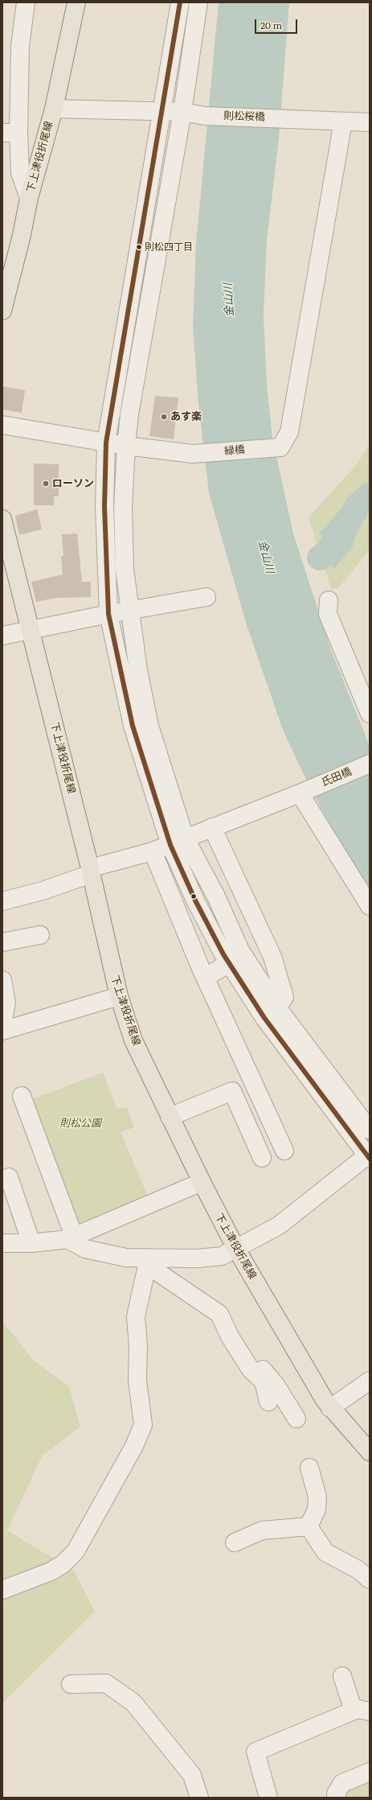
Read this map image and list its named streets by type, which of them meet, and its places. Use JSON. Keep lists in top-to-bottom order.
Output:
{
  "streets": {
    "main road": ["下上津役折尾線"],
    "street": ["則松桜橋", "緑橋", "氏田橋"]
  },
  "crossings": [
    ["則松桜橋", "下上津役折尾線"],
    ["則松桜橋", "緑橋"],
    ["下上津役折尾線", "氏田橋"]
  ],
  "water": ["金山川"],
  "parks": ["則松公園"],
  "places": ["則松四丁目", "あす楽", "ローソン"],
  "scale_bar": "20 m"
}
